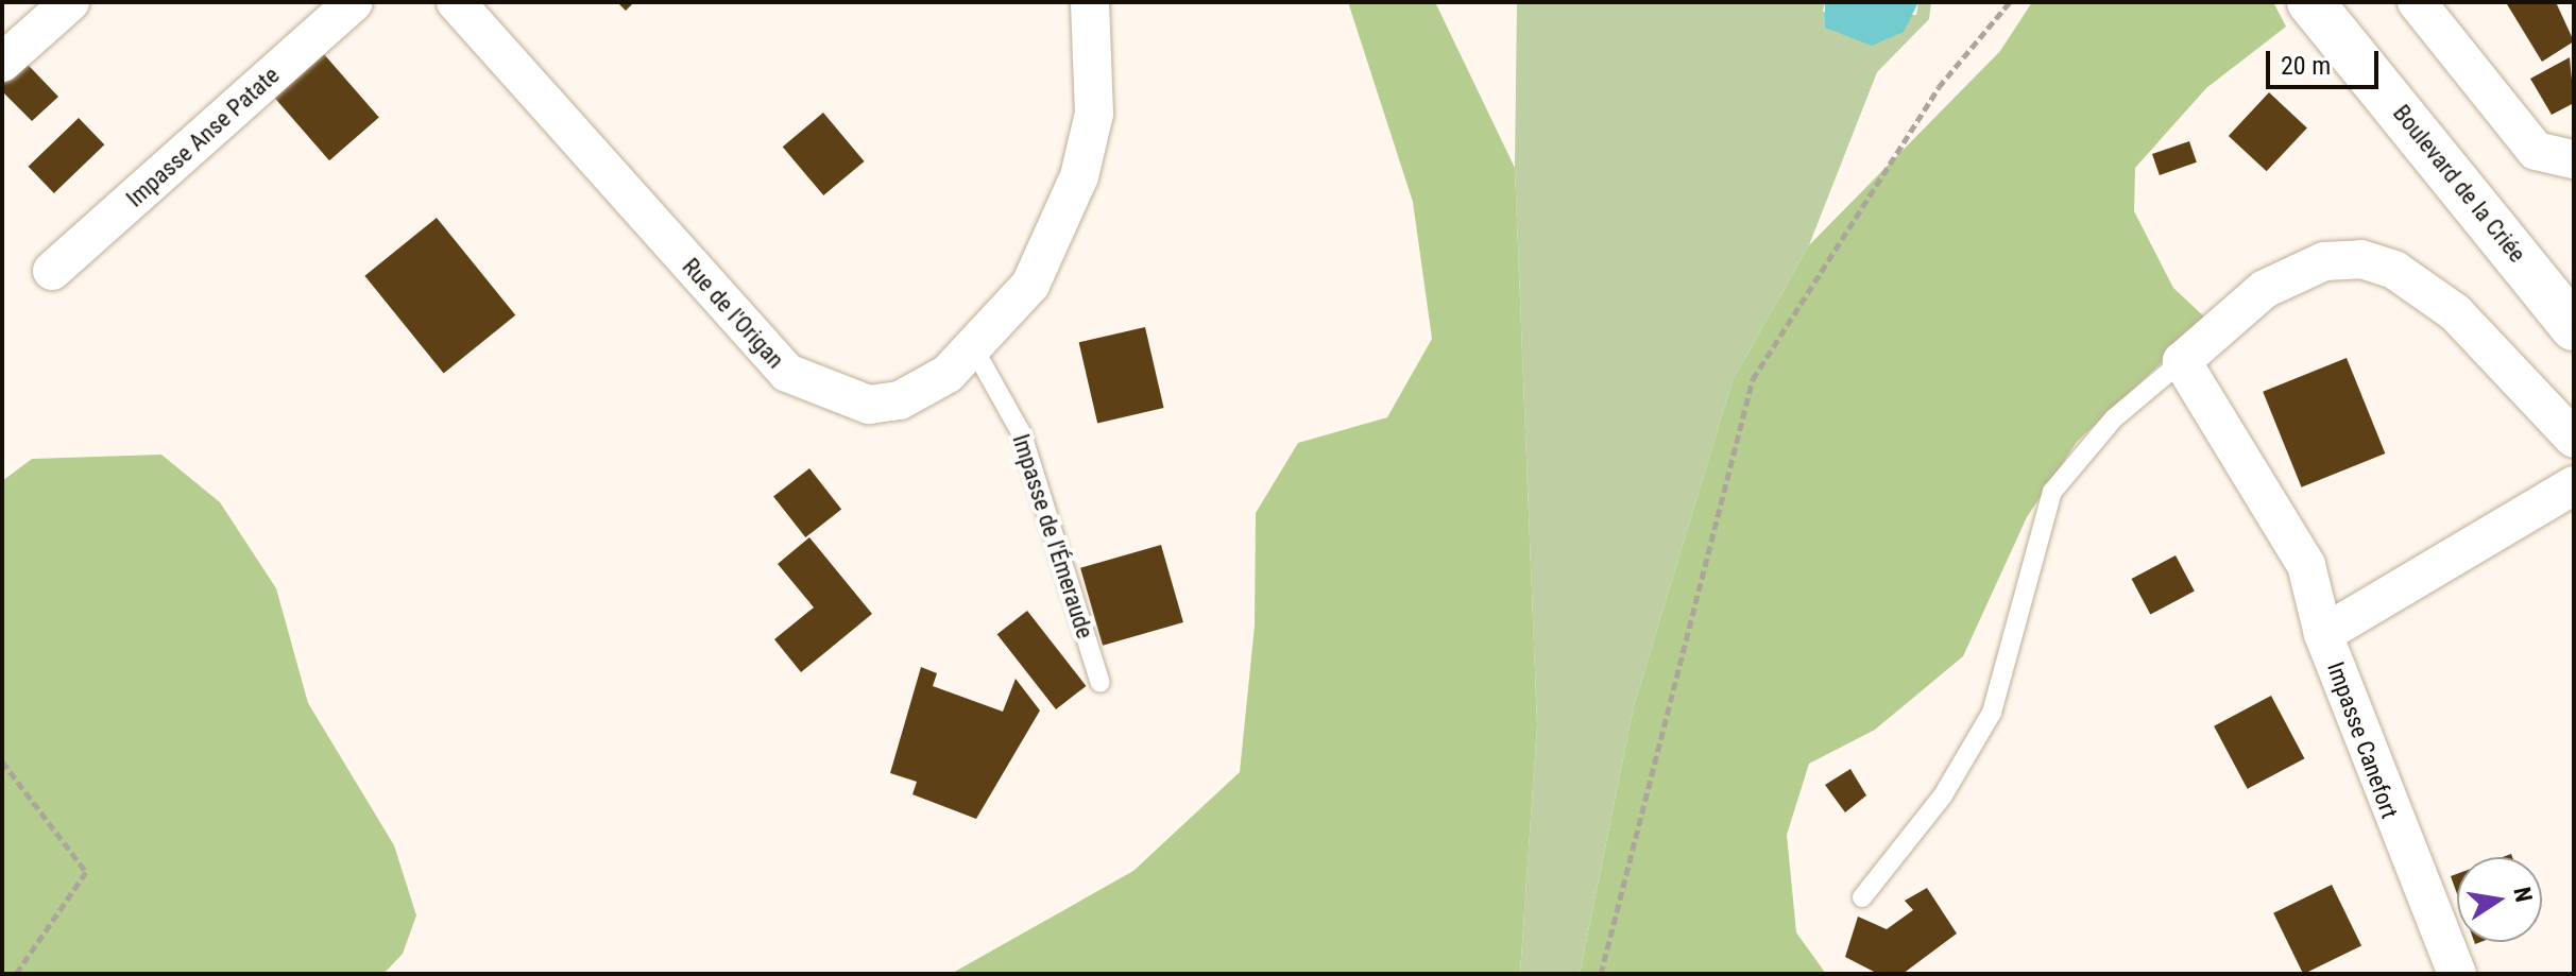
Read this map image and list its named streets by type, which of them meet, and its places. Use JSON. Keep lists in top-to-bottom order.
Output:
{
  "streets": {
    "main road": ["Boulevard de la Criée"],
    "street": ["Impasse Anse Patate", "Rue de l'Origan", "Impasse Canefort"],
    "lane": ["Impasse de l'Émeraude"]
  },
  "crossings": [
    ["Rue de l'Origan", "Impasse de l'Émeraude"]
  ],
  "scale_bar": "20 m",
  "north": "right"
}
